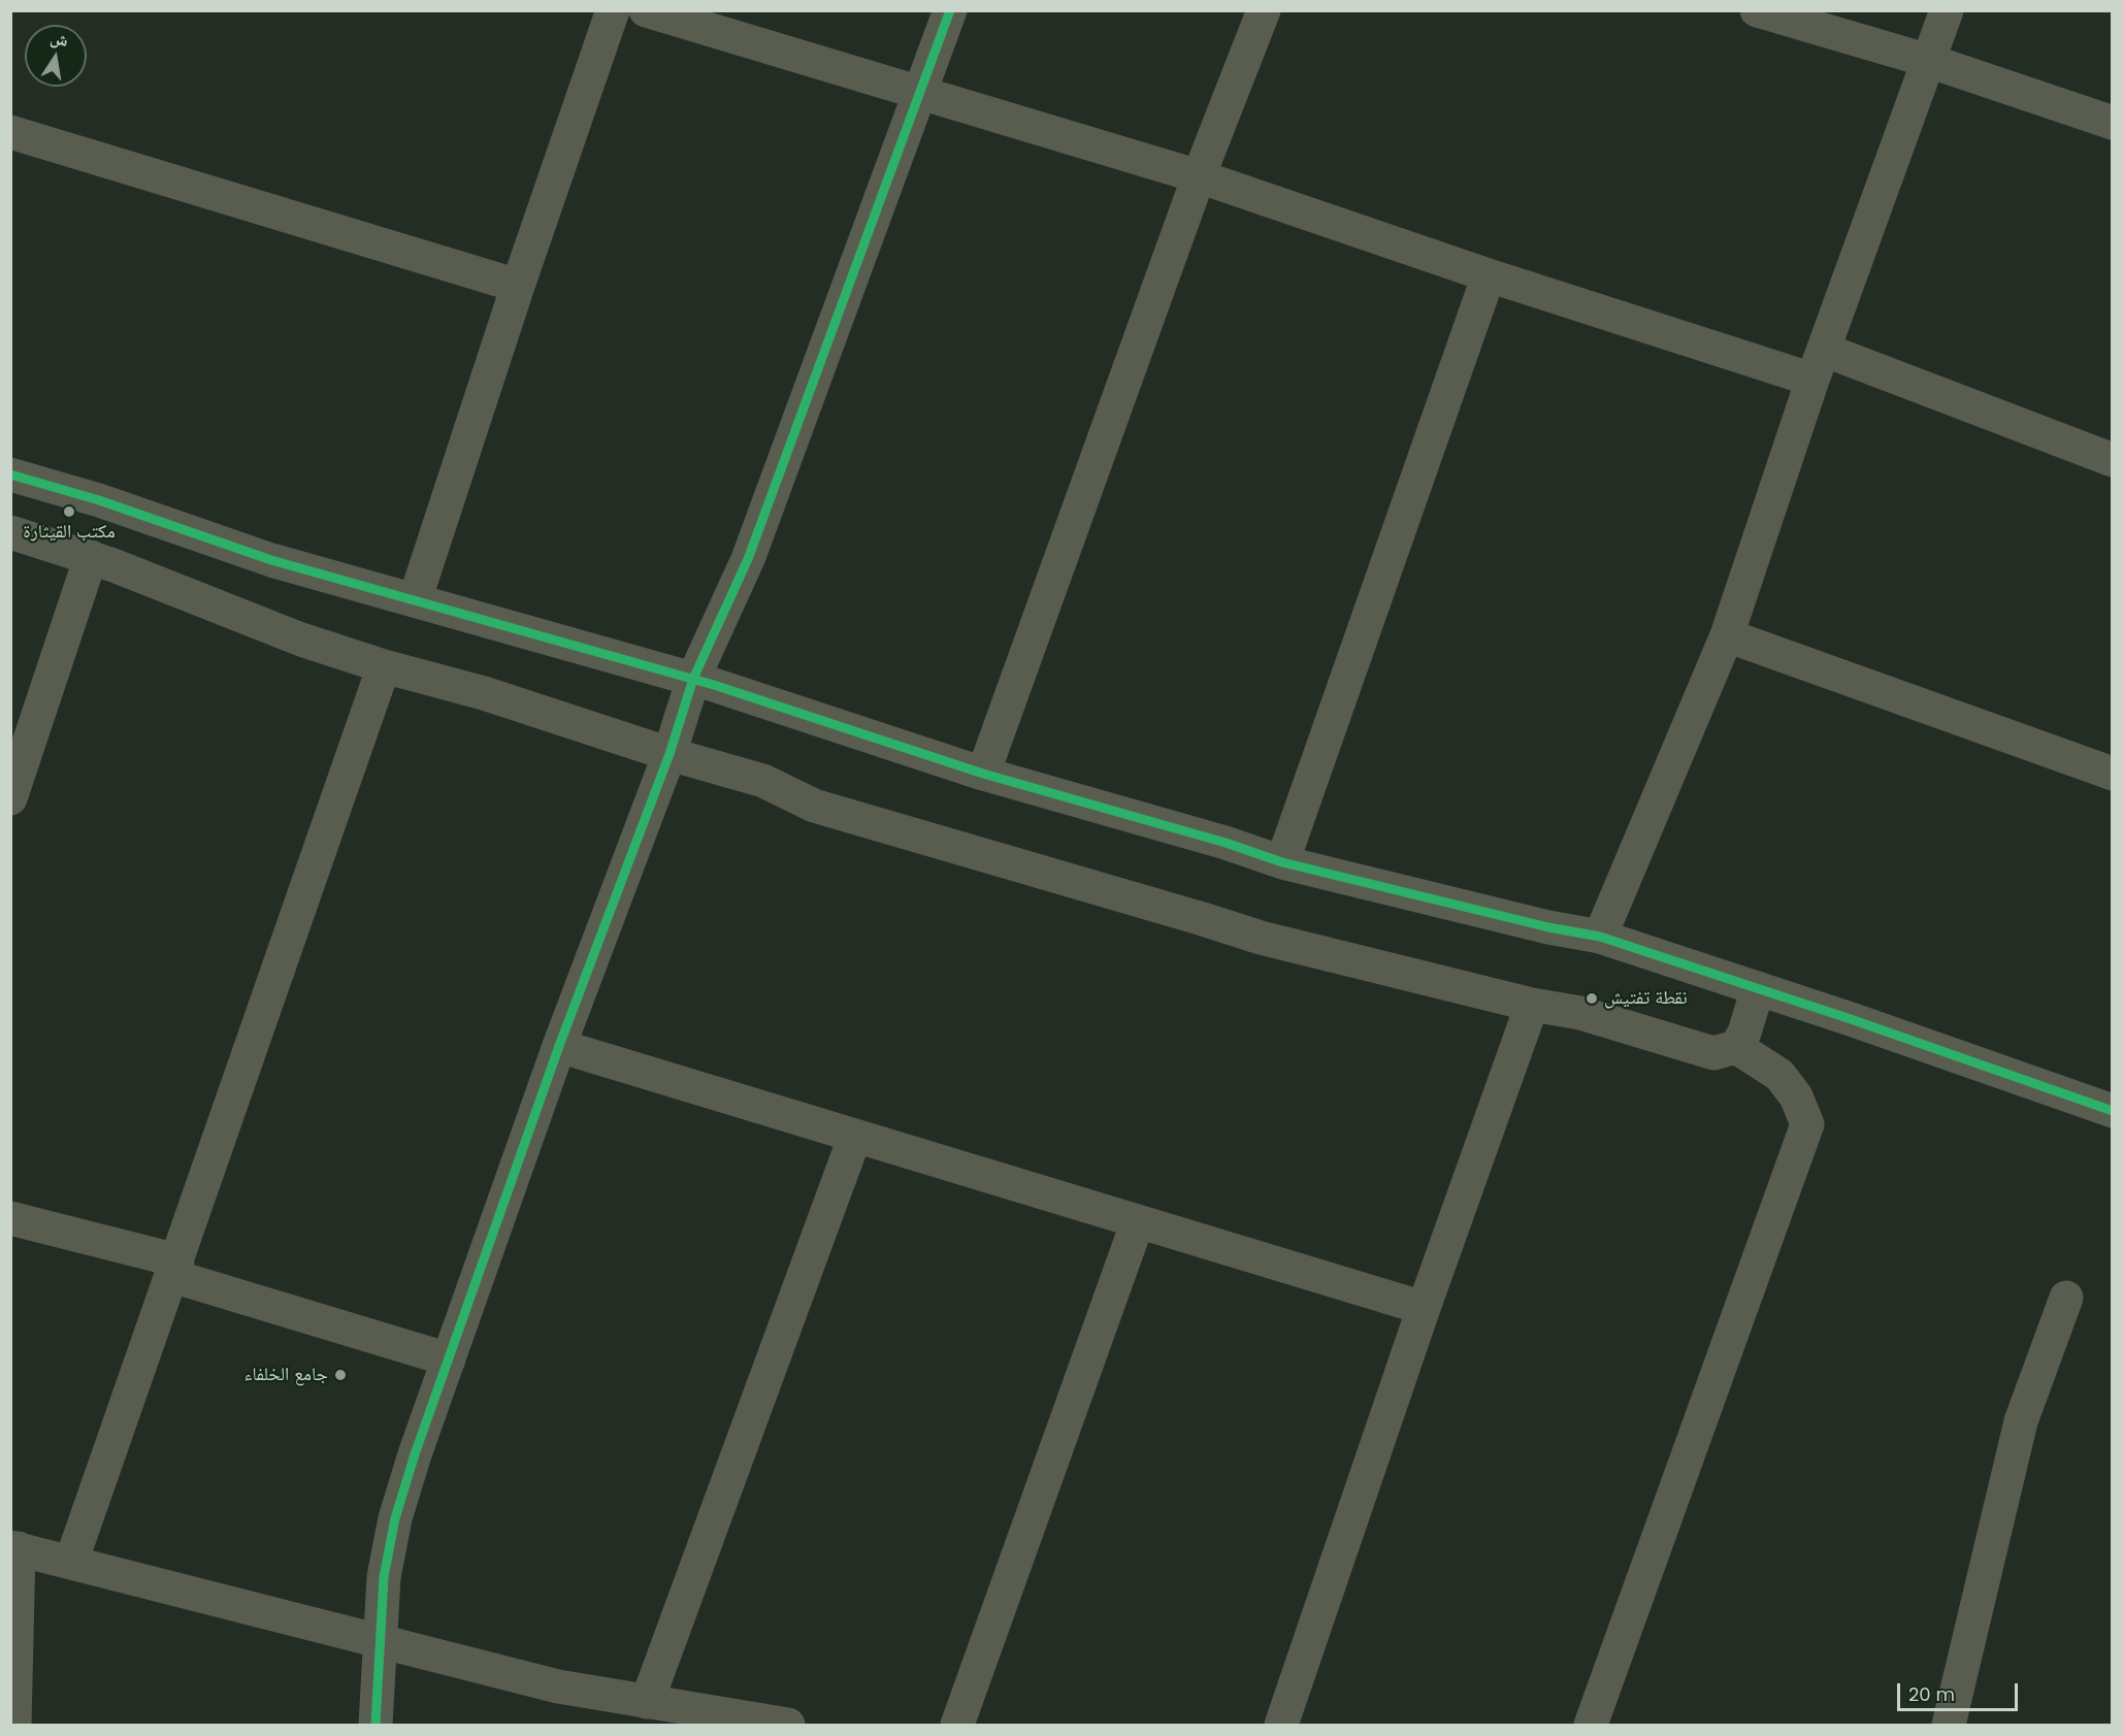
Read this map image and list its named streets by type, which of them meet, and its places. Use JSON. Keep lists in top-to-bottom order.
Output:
{
  "places": ["مكتب القيثارة", "نقطة تفتيش", "جامع الخلفاء"],
  "scale_bar": "20 m",
  "north": "top"
}
